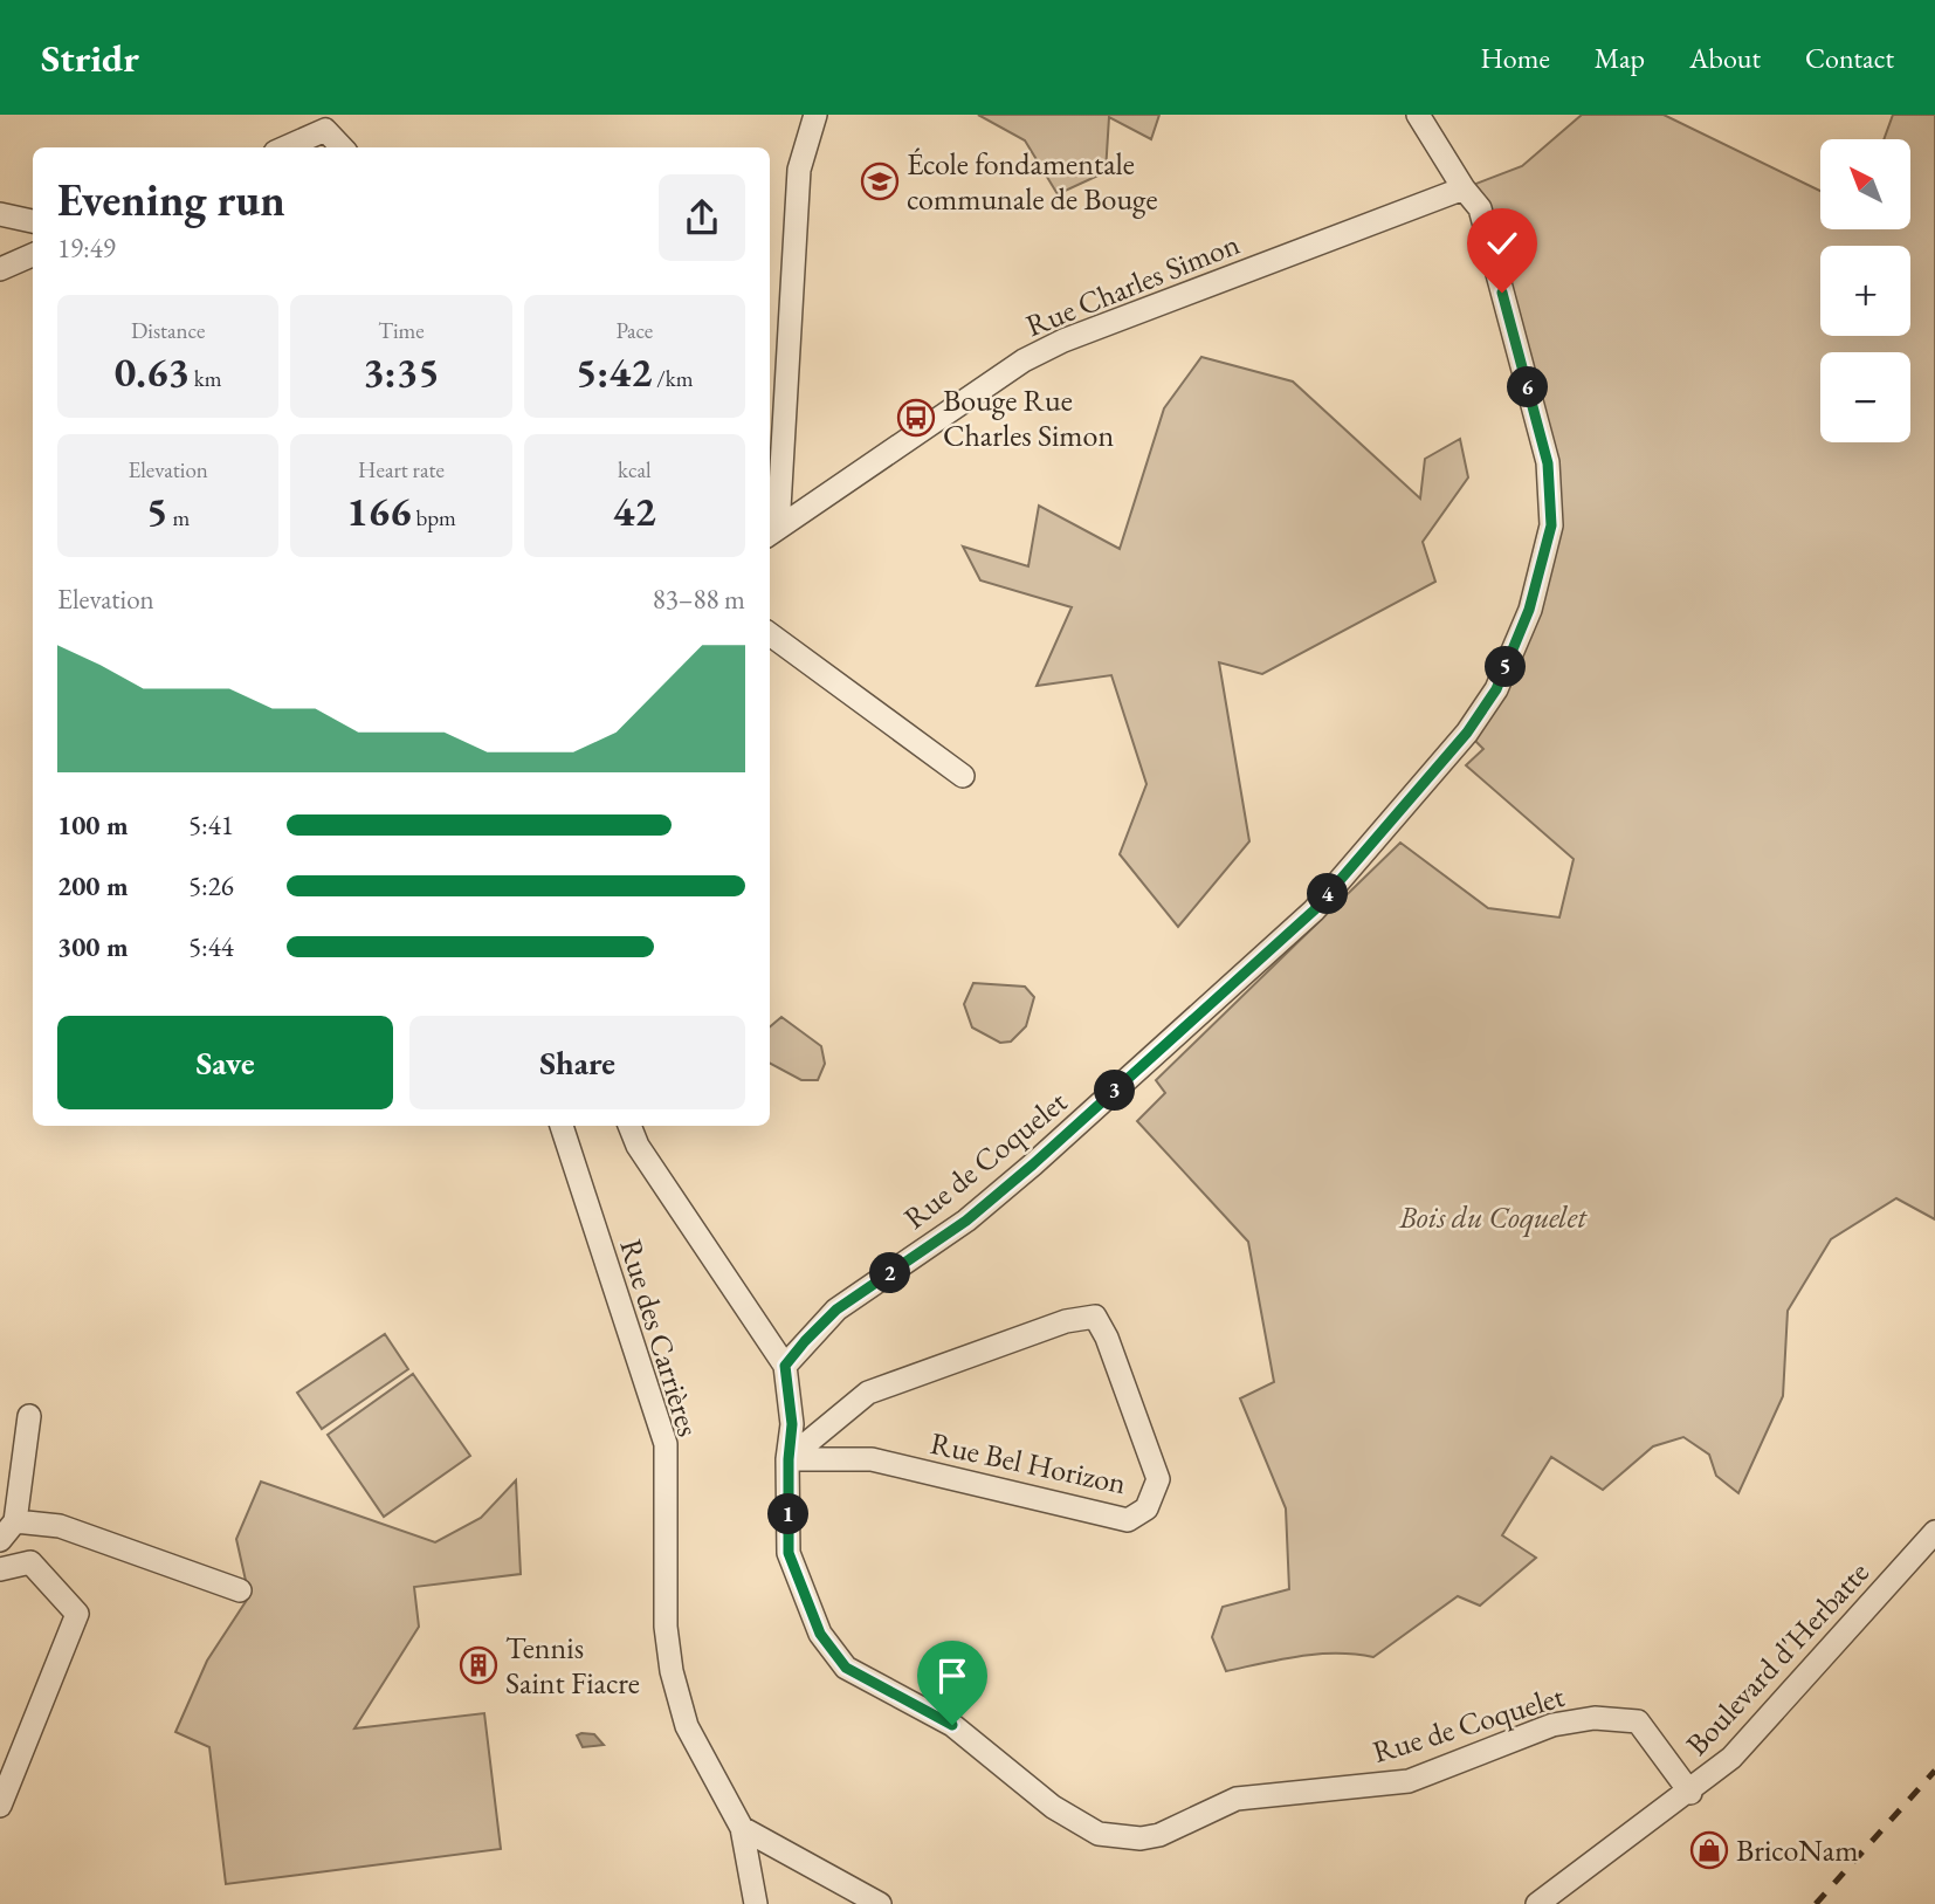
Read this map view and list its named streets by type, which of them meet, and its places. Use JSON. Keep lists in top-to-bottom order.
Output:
{
  "streets": {
    "street": [
      "Rue Charles Simon",
      "Rue de Coquelet",
      "Rue des Carrières",
      "Rue Bel Horizon",
      "Boulevard d'Herbatte"
    ]
  },
  "crossings": [
    ["Rue Charles Simon", "Rue de Coquelet"],
    ["Rue de Coquelet", "Rue Bel Horizon"],
    ["Rue de Coquelet", "Boulevard d'Herbatte"]
  ],
  "parks": ["Bois du Coquelet"],
  "places": {
    "school or university": ["École fondamentale communale de Bouge"],
    "bus stop": ["Bouge Rue Charles Simon"],
    "building": ["Tennis Saint Fiacre"],
    "shop": ["BricoNam"]
  },
  "north": "top left",
  "page": {
    "header": "Stridr",
    "nav": [
      "Home",
      "Map",
      "About",
      "Contact"
    ],
    "map_buttons": ["+", "−"],
    "heading": ["Evening run", "19:49"],
    "stats": [
      ["Distance", "0.63 km"],
      ["Time", "3:35"],
      ["Pace", "5:42 /km"],
      ["Elevation", "5 m"],
      ["Heart rate", "166 bpm"],
      ["kcal", "42"]
    ],
    "pins": [
      "6",
      "5",
      "4",
      "3",
      "2",
      "1"
    ],
    "chart": ["Elevation", "83–88 m"],
    "list": [
      {
        "name": "100 m",
        "note": "5:41"
      },
      {
        "name": "200 m",
        "note": "5:26"
      },
      {
        "name": "300 m",
        "note": "5:44"
      }
    ],
    "buttons": ["Save", "Share"]
  }
}
